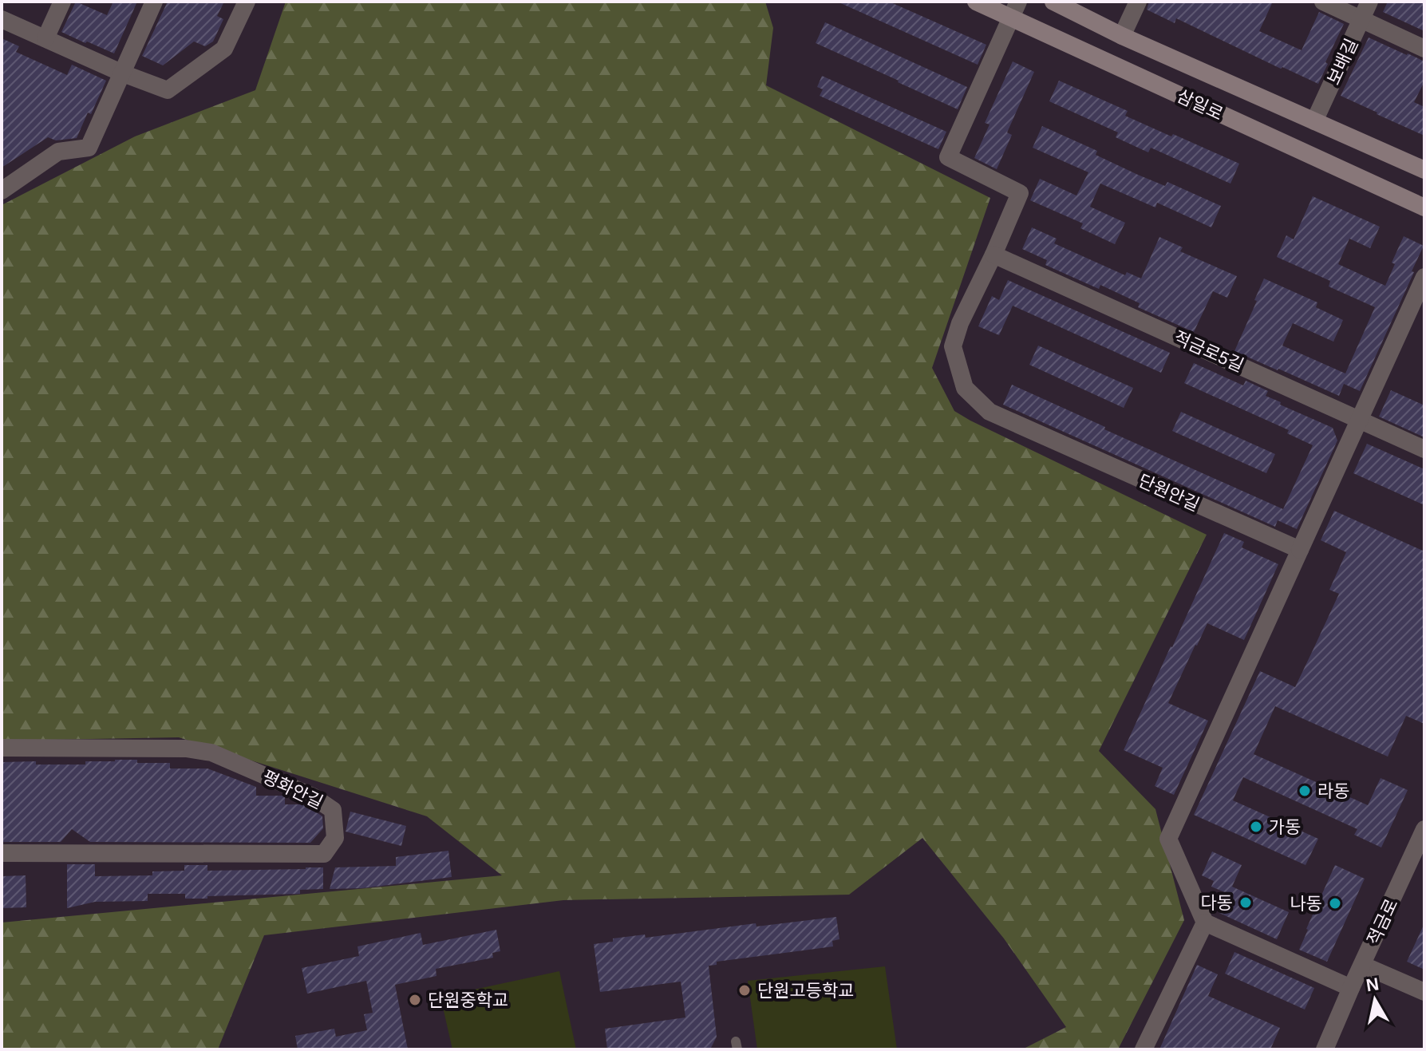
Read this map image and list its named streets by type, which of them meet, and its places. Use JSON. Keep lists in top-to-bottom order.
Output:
{
  "streets": {
    "main road": ["삼일로"],
    "street": [
      "보배길",
      "적금로5길",
      "단원안길",
      "평화안길",
      "적금로"
    ]
  },
  "crossings": [
    ["보배길", "삼일로"],
    ["삼일로", "단원안길"],
    ["적금로5길", "단원안길"]
  ],
  "places": [
    "라동",
    "가동",
    "다동",
    "나동",
    "단원고등학교",
    "단원중학교"
  ],
  "north": "top"
}
